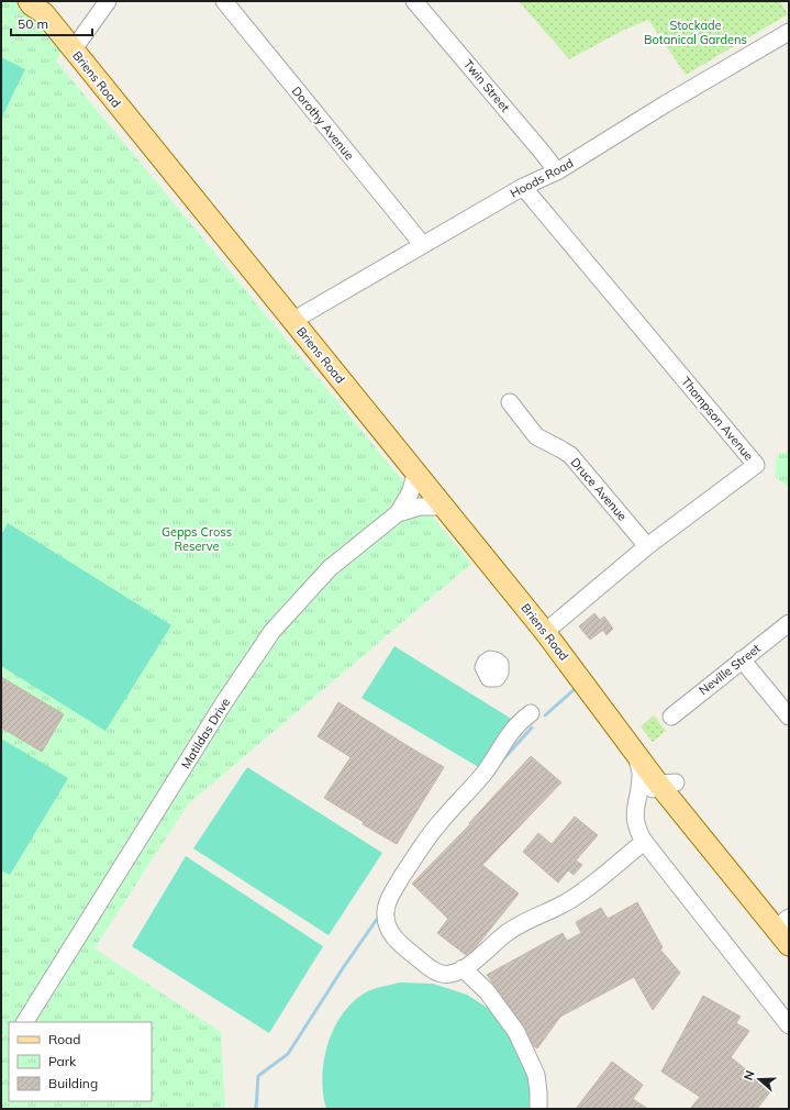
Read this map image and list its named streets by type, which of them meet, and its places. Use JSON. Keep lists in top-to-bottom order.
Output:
{
  "streets": {
    "main road": ["Briens Road"],
    "street": [
      "Twin Street",
      "Dorothy Avenue",
      "Hoods Road",
      "Thompson Avenue",
      "Druce Avenue",
      "Neville Street",
      "Matildas Drive"
    ]
  },
  "crossings": [
    ["Briens Road", "Hoods Road"],
    ["Briens Road", "Thompson Avenue"],
    ["Briens Road", "Matildas Drive"],
    ["Twin Street", "Hoods Road"],
    ["Dorothy Avenue", "Hoods Road"],
    ["Hoods Road", "Thompson Avenue"],
    ["Thompson Avenue", "Druce Avenue"]
  ],
  "parks": ["Stockade Botanical Gardens", "Gepps Cross Reserve"],
  "legend": ["Road", "Park", "Building"],
  "scale_bar": "50 m",
  "north": "left"
}
